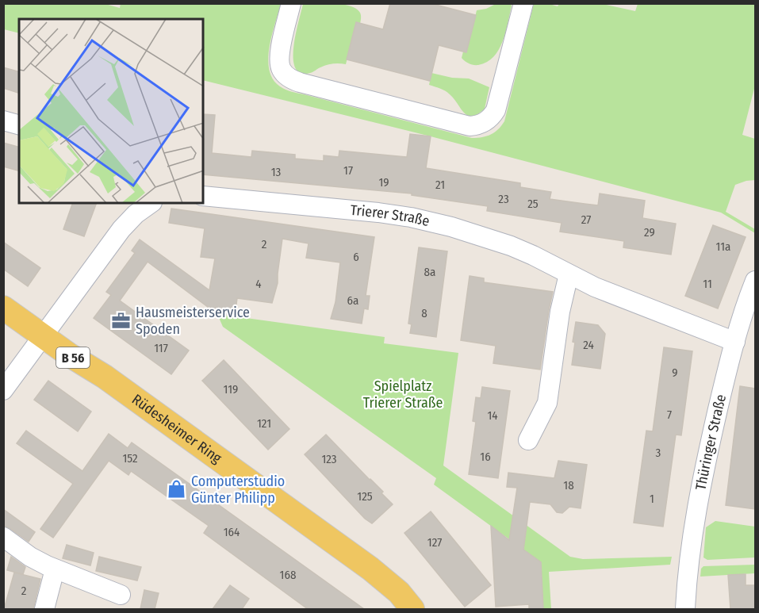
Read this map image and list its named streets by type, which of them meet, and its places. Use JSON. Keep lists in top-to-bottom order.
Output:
{
  "streets": {
    "main road": ["B 56", "Rüdesheimer Ring"],
    "street": ["Trierer Straße", "Thüringer Straße"]
  },
  "crossings": [
    ["Trierer Straße", "Thüringer Straße"]
  ],
  "parks": ["Spielplatz Trierer Straße"],
  "places": {
    "office": ["Hausmeisterservice Spoden"],
    "shop": ["Computerstudio Günter Philipp"]
  },
  "house_numbers": [
    "17",
    "13",
    "19",
    "21",
    "23",
    "25",
    "27",
    "29",
    "2",
    "11a",
    "6",
    "8a",
    "4",
    "11",
    "6a",
    "8",
    "24",
    "117",
    "9",
    "119",
    "7",
    "14",
    "121",
    "3",
    "16",
    "152",
    "123",
    "18",
    "125",
    "1",
    "164",
    "127",
    "168",
    "2"
  ]
}
